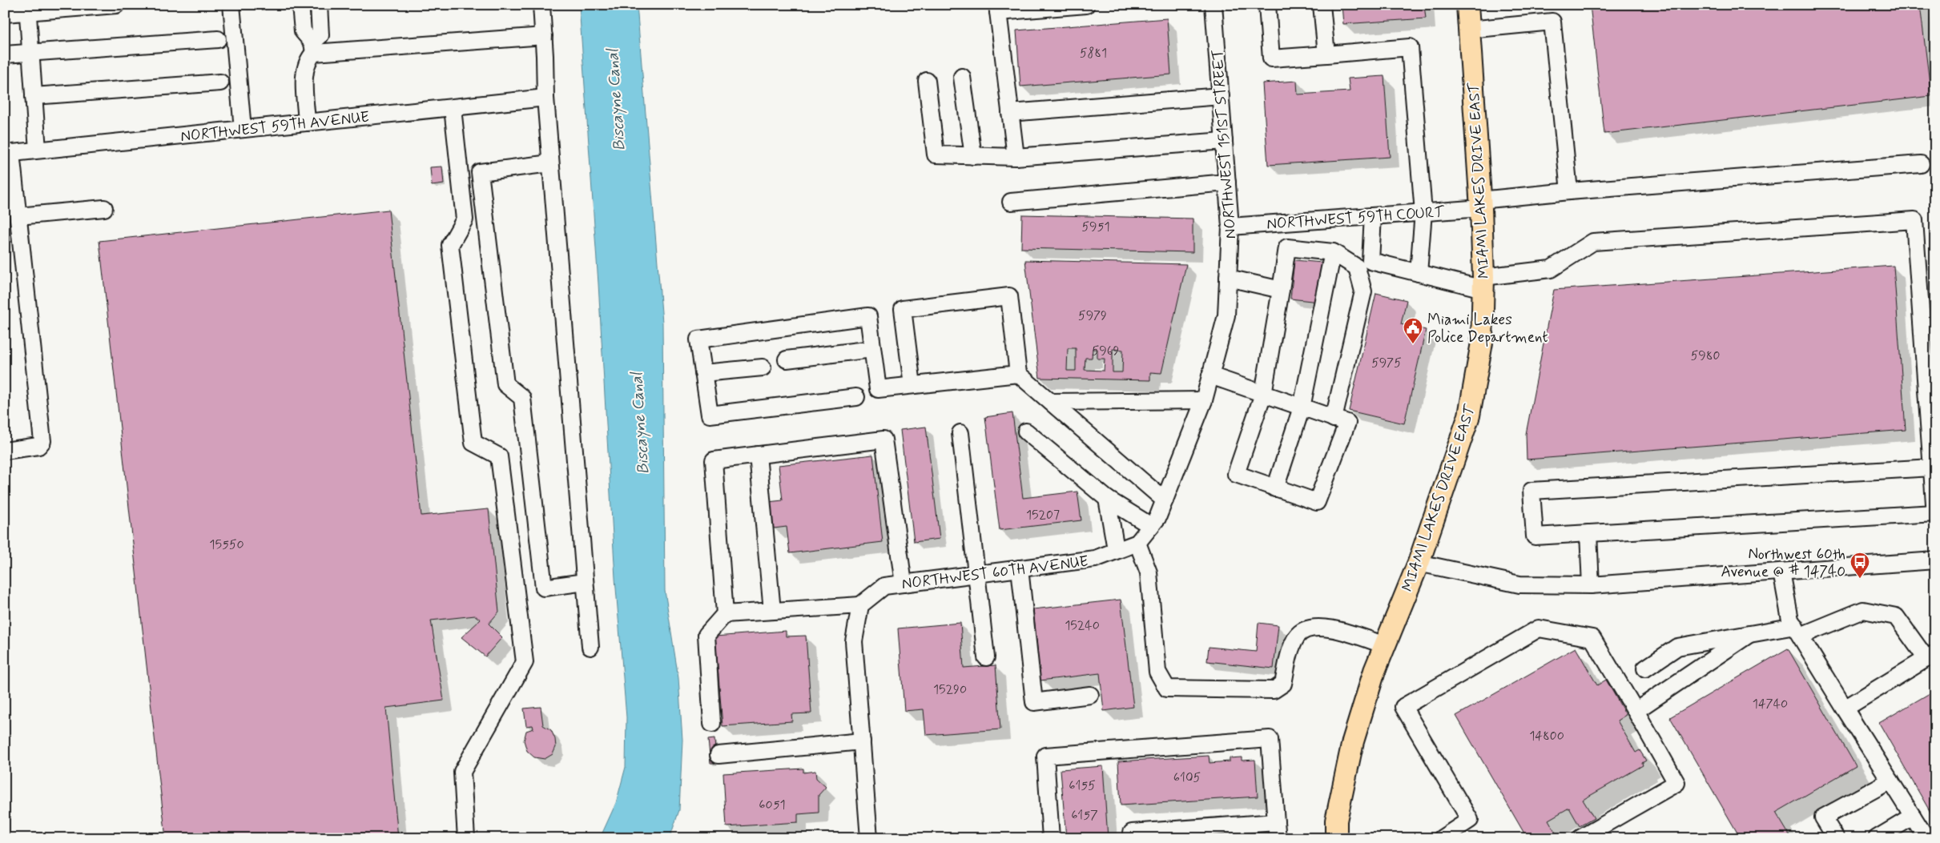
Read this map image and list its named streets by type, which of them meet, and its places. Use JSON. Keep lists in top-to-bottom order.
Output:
{
  "streets": {
    "main road": ["MIAMI LAKES DRIVE EAST"],
    "street": [
      "NORTHWEST 59TH AVENUE",
      "NORTHWEST 151ST STREET",
      "NORTHWEST 59TH COURT",
      "NORTHWEST 60TH AVENUE"
    ]
  },
  "crossings": [
    ["NORTHWEST 151ST STREET", "NORTHWEST 59TH COURT"],
    ["MIAMI LAKES DRIVE EAST", "NORTHWEST 59TH COURT"]
  ],
  "water": ["Biscayne Canal"],
  "places": {
    "public building": ["Miami Lakes Police Department"],
    "bus stop": ["Northwest 60th Avenue @ # 14740"]
  },
  "house_numbers": [
    "5881",
    "5951",
    "5979",
    "5969",
    "5980",
    "5975",
    "15207",
    "15550",
    "15240",
    "15290",
    "14740",
    "14800",
    "6105",
    "6155",
    "6051",
    "6157"
  ]
}
